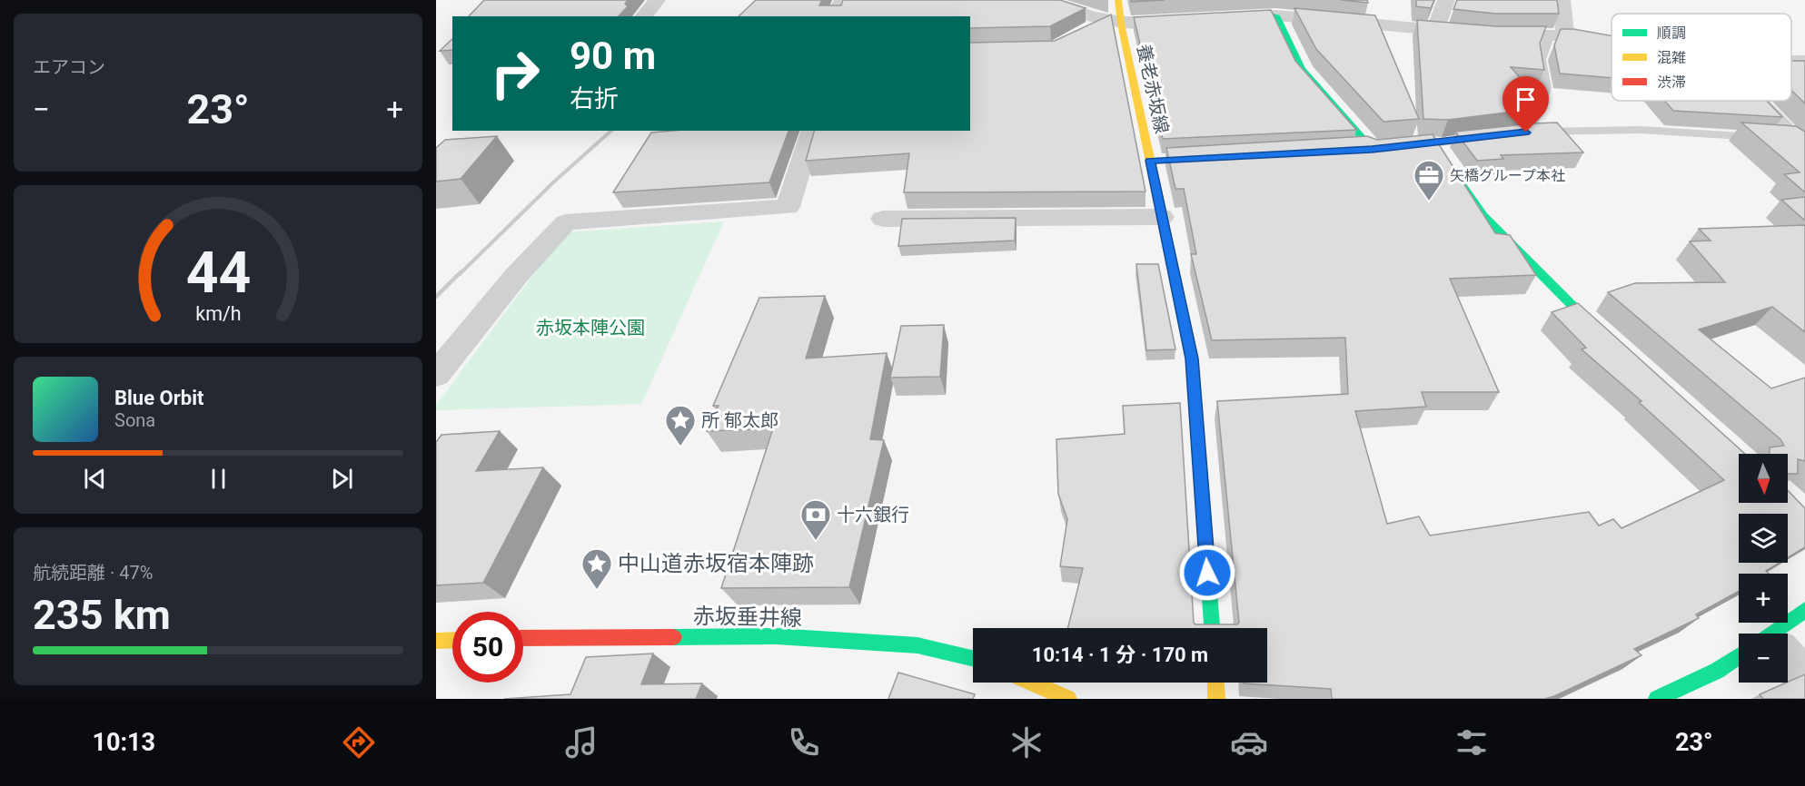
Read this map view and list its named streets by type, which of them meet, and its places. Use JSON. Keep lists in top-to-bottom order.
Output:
{
  "streets": {
    "main road": ["養老赤坂線", "赤坂垂井線"]
  },
  "parks": ["赤坂本陣公園"],
  "places": {
    "office": ["矢橋グループ本社"],
    "place": ["所 郁太郎", "中山道赤坂宿本陣跡"],
    "bank": ["十六銀行"]
  },
  "legend": ["順調", "混雑", "渋滞"],
  "north": "bottom",
  "page": {
    "tile": [
      "エアコン",
      ["航続距離 · 47%", "235 km"]
    ],
    "turn": ["90 m", "右折"],
    "heat": ["−", "23°", "+"],
    "song": ["Blue Orbit", "Sona"],
    "map_buttons": ["+", "−"],
    "limit": "50",
    "trip": "10:14 · 1 分 · 170 m",
    "tabs": ["10:13", "23°"],
    "gauge": ["44", "km/h"]
  }
}
